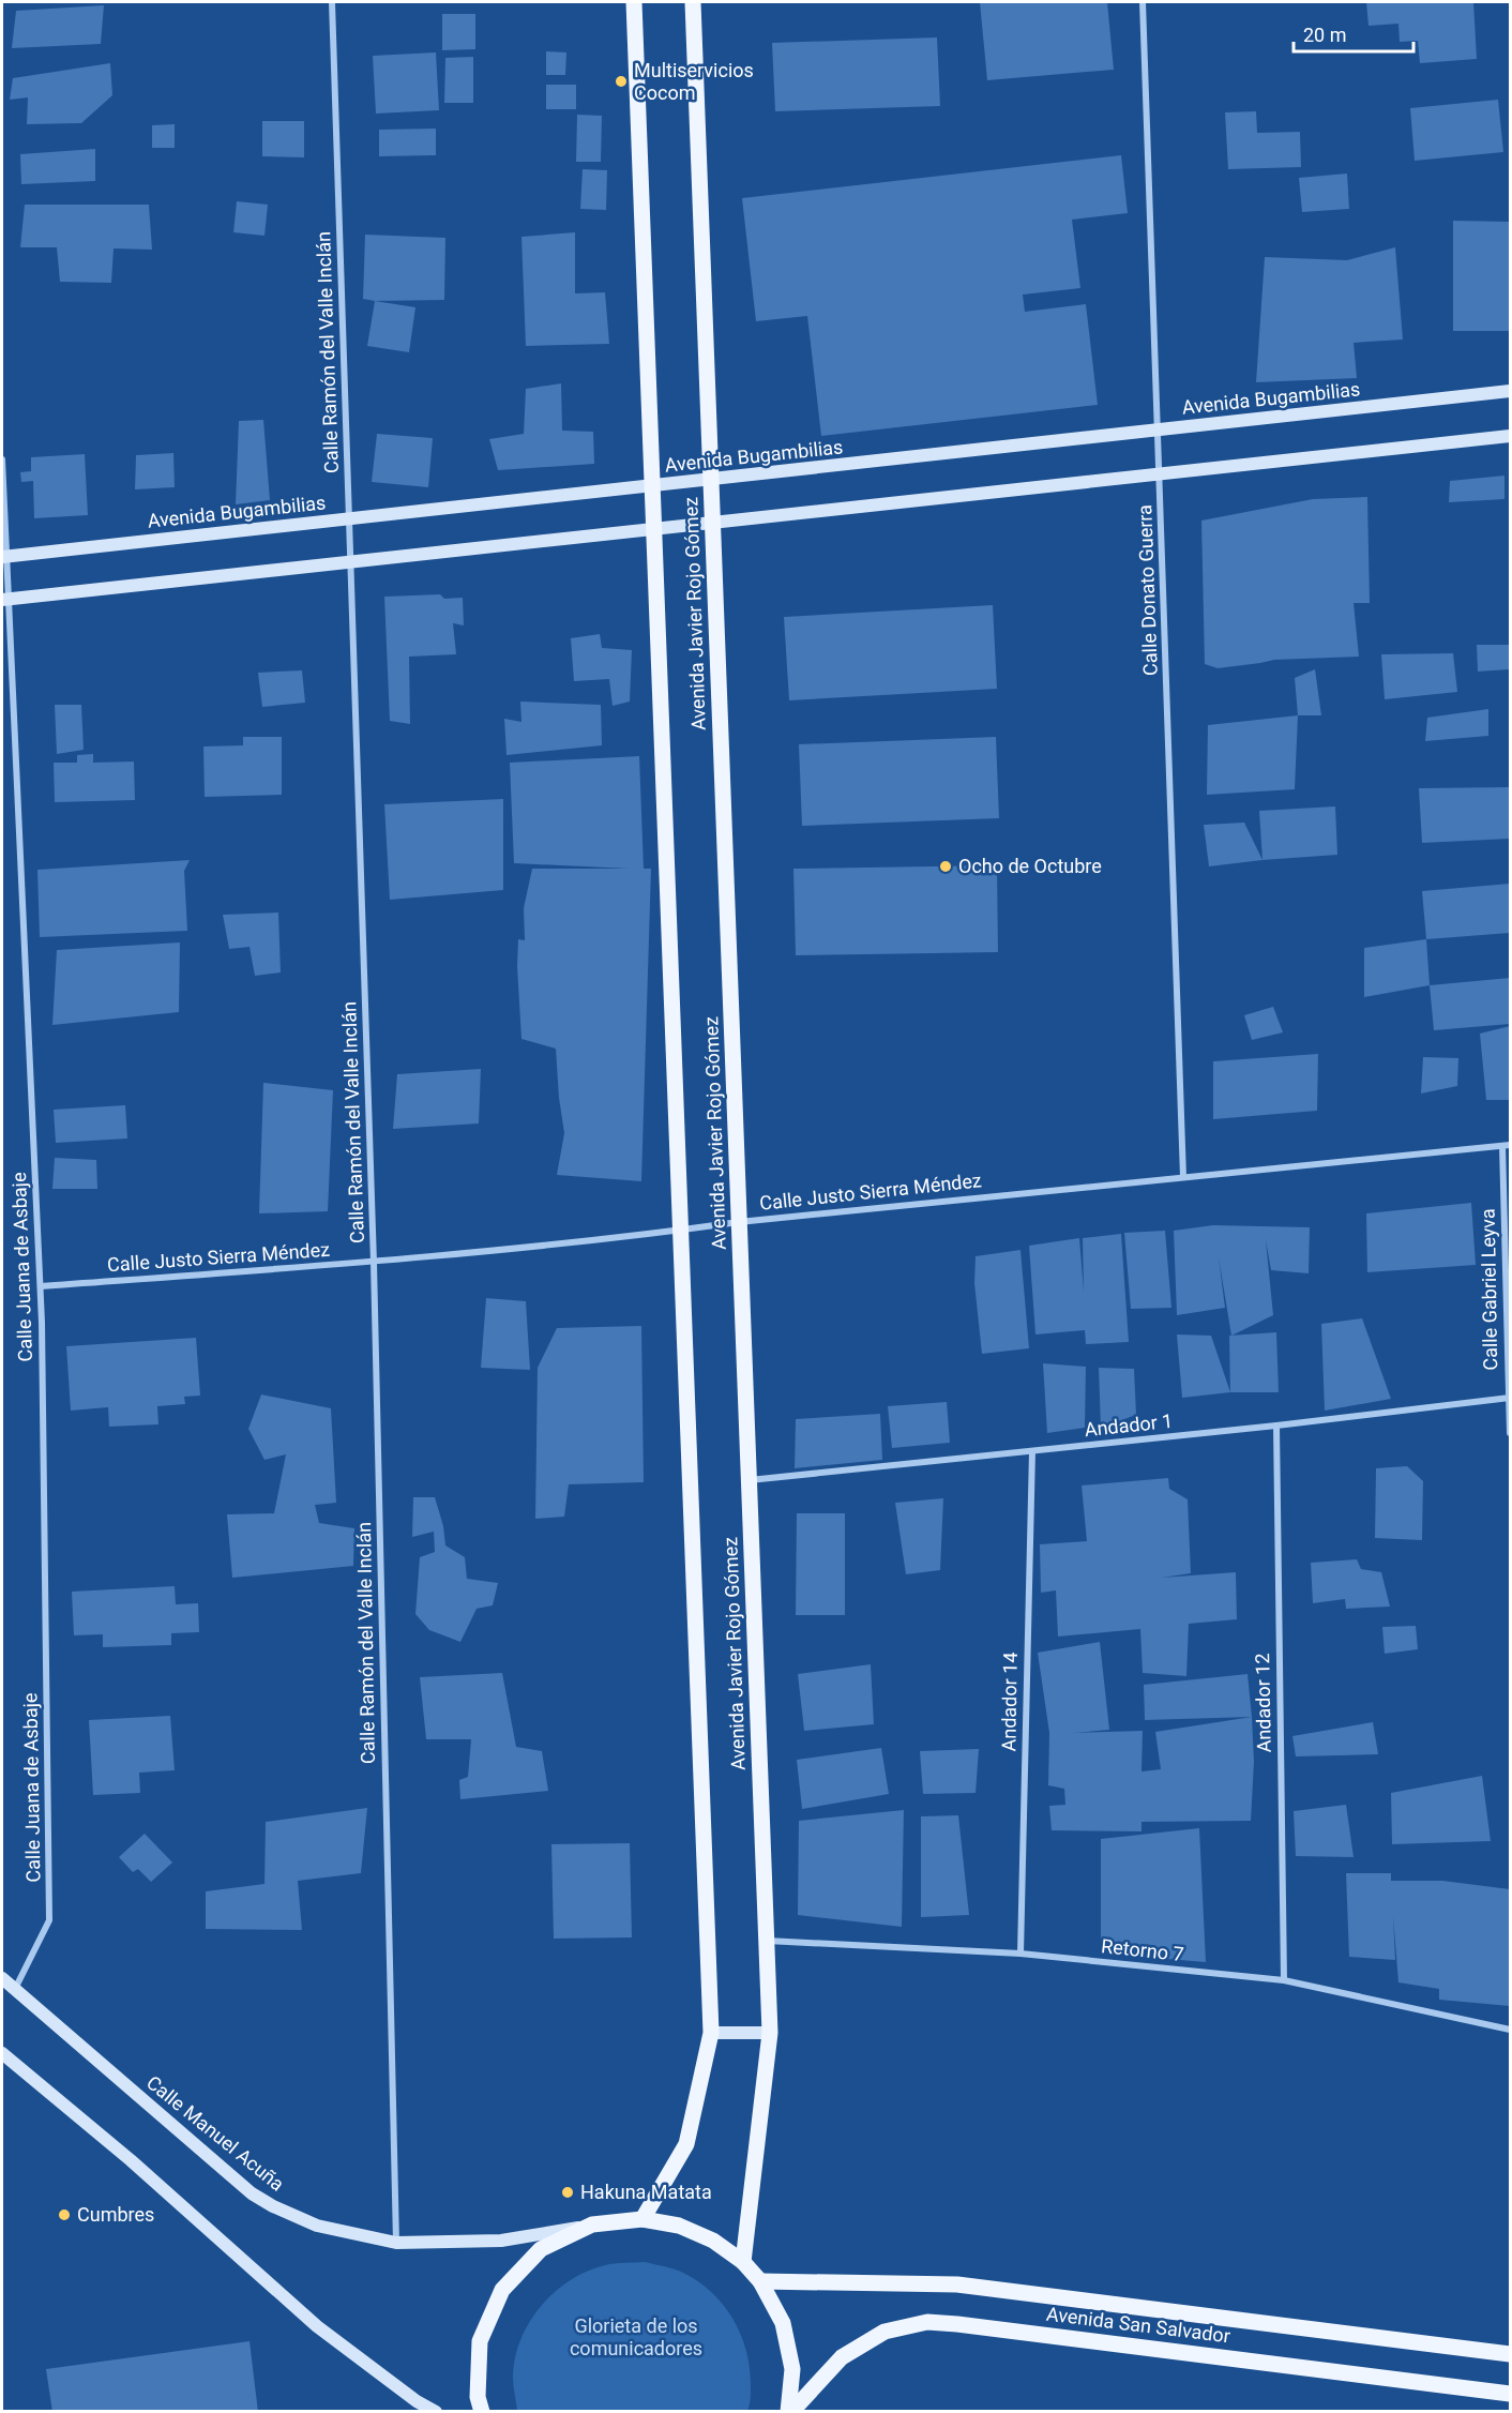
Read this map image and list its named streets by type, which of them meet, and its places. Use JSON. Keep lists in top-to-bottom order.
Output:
{
  "streets": {
    "main road": [
      "Avenida Bugambilias",
      "Avenida Javier Rojo Gómez",
      "Calle Manuel Acuña",
      "Avenida San Salvador"
    ],
    "street": [
      "Calle Ramón del Valle Inclán",
      "Calle Donato Guerra",
      "Calle Justo Sierra Méndez",
      "Calle Juana de Asbaje",
      "Calle Gabriel Leyva",
      "Andador 1",
      "Andador 14",
      "Andador 12",
      "Retorno 7"
    ]
  },
  "crossings": [
    ["Calle Ramón del Valle Inclán", "Avenida Bugambilias"],
    ["Calle Ramón del Valle Inclán", "Calle Justo Sierra Méndez"],
    ["Calle Ramón del Valle Inclán", "Calle Manuel Acuña"],
    ["Avenida Bugambilias", "Calle Donato Guerra"],
    ["Avenida Bugambilias", "Avenida Javier Rojo Gómez"],
    ["Avenida Bugambilias", "Calle Juana de Asbaje"],
    ["Calle Donato Guerra", "Calle Justo Sierra Méndez"],
    ["Avenida Javier Rojo Gómez", "Calle Justo Sierra Méndez"],
    ["Avenida Javier Rojo Gómez", "Andador 1"],
    ["Avenida Javier Rojo Gómez", "Retorno 7"],
    ["Calle Justo Sierra Méndez", "Calle Juana de Asbaje"],
    ["Calle Justo Sierra Méndez", "Calle Gabriel Leyva"],
    ["Calle Juana de Asbaje", "Calle Manuel Acuña"],
    ["Calle Gabriel Leyva", "Andador 1"],
    ["Andador 1", "Andador 14"],
    ["Andador 1", "Andador 12"],
    ["Andador 14", "Retorno 7"],
    ["Andador 12", "Retorno 7"]
  ],
  "parks": ["Glorieta de los comunicadores"],
  "places": [
    "Multiservicios Cocom",
    "Ocho de Octubre",
    "Hakuna Matata",
    "Cumbres"
  ],
  "scale_bar": "20 m"
}
